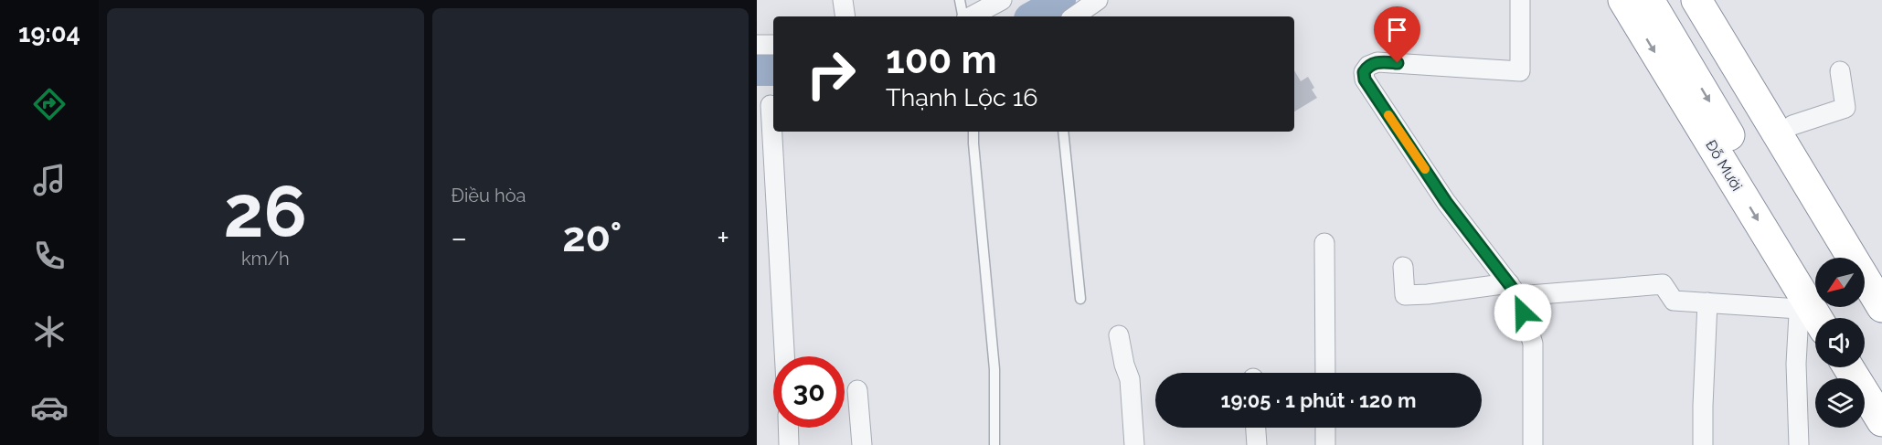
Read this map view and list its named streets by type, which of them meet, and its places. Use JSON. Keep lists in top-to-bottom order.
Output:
{
  "streets": {
    "highway": ["Đỗ Mười"]
  },
  "north": "bottom left",
  "page": {
    "tabs": "19:04",
    "tile": [
      ["26", "km/h"],
      "Điều hòa"
    ],
    "turn": ["100 m", "Thạnh Lộc 16"],
    "heat": ["−", "20°", "+"],
    "limit": "30",
    "trip": "19:05 · 1 phút · 120 m"
  }
}
